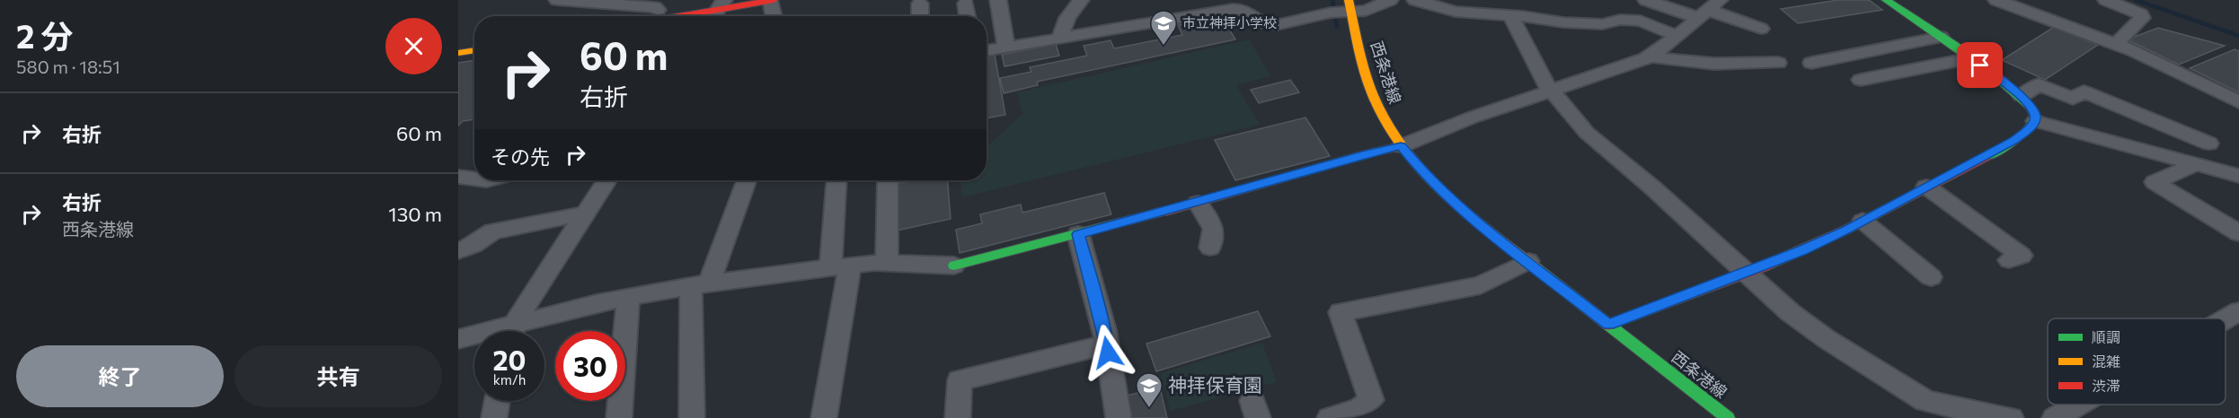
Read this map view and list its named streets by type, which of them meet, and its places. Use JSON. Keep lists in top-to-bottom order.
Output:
{
  "streets": {
    "street": ["西条港線"]
  },
  "places": {
    "school or university": ["市立神拝小学校", "神拝保育園"]
  },
  "legend": ["順調", "混雑", "渋滞"],
  "page": {
    "heading": ["2 分", "580 m · 18:51"],
    "turn": ["60 m", "右折"],
    "list": [
      {
        "name": "右折",
        "value": "60 m"
      },
      {
        "name": "右折",
        "note": "西条港線",
        "value": "130 m"
      }
    ],
    "then": "その先",
    "speed": "20 km/h",
    "limit": "30",
    "buttons": ["終了", "共有"]
  }
}
